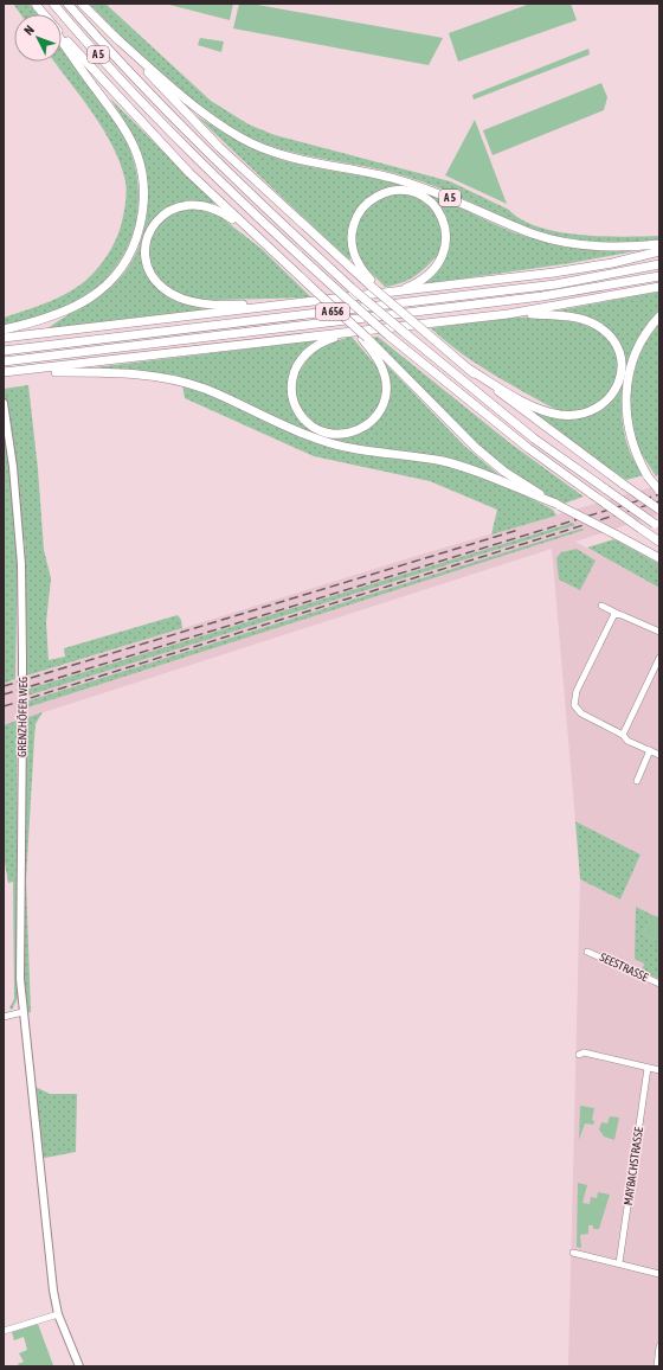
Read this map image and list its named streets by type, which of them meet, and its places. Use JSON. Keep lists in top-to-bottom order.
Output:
{
  "streets": {
    "highway": ["A 5", "A 656"],
    "main road": ["GRENZHÖFER WEG"],
    "street": ["SEESTRASSE", "MAYBACHSTRASSE"]
  },
  "north": "top left"
}
